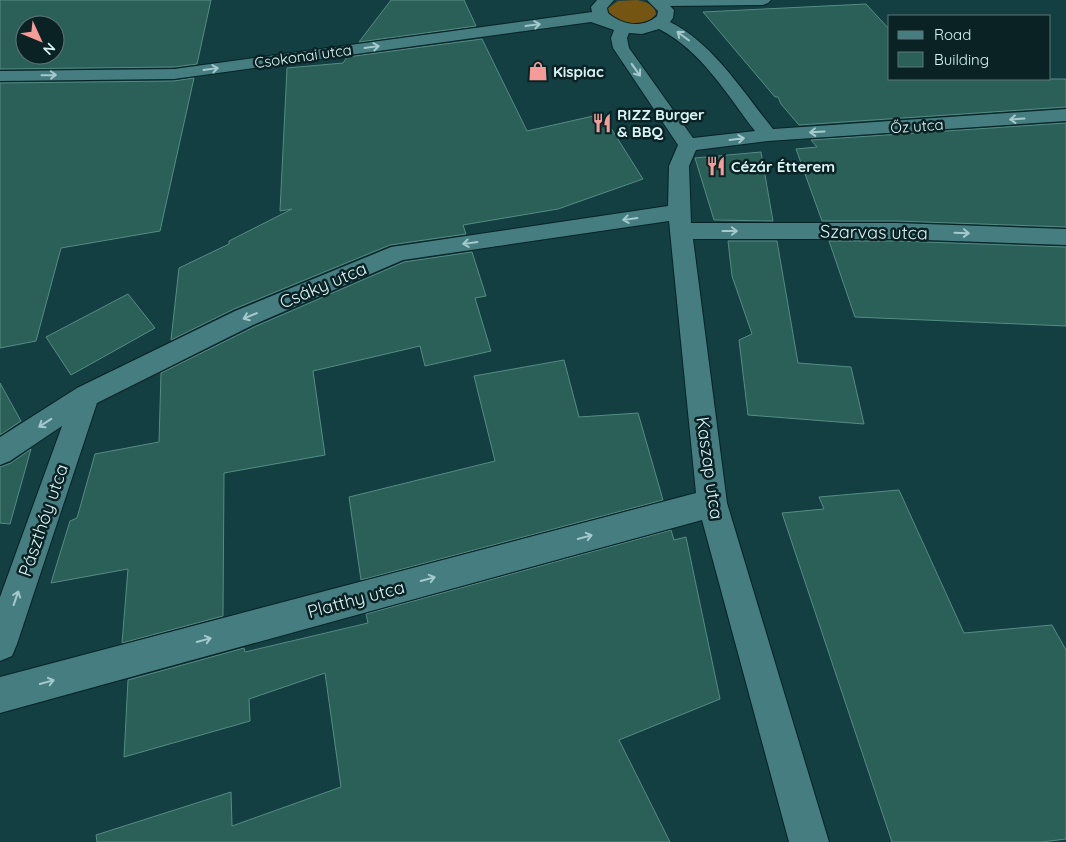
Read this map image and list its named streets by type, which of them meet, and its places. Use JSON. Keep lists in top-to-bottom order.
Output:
{
  "streets": {
    "street": [
      "Csokonai utca",
      "Őz utca",
      "Szarvas utca",
      "Csáky utca",
      "Kaszap utca",
      "Pászthóy utca",
      "Platthy utca"
    ]
  },
  "crossings": [
    ["Szarvas utca", "Csáky utca"],
    ["Szarvas utca", "Kaszap utca"],
    ["Csáky utca", "Kaszap utca"],
    ["Csáky utca", "Pászthóy utca"],
    ["Kaszap utca", "Platthy utca"]
  ],
  "one_way": [
    "Csokonai utca",
    "Őz utca",
    "Csáky utca",
    "Pászthóy utca",
    "Platthy utca"
  ],
  "places": {
    "shop": ["Kispiac"],
    "restaurant": ["RIZZ Burger & BBQ", "Cézár Étterem"]
  },
  "legend": ["Road", "Building"],
  "north": "bottom right"
}
